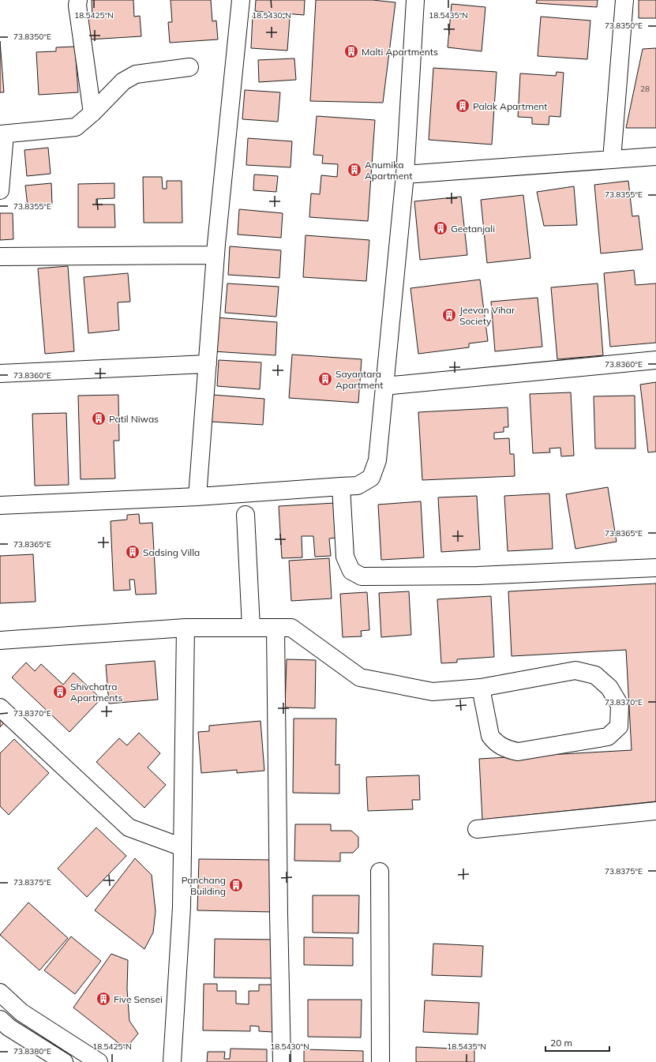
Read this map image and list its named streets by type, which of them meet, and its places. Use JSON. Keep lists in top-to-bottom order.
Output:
{
  "places": {
    "building": [
      "Malti Apartments",
      "Palak Apartment",
      "Anumika Apartment",
      "Geetanjali",
      "Jeevan Vihar Society",
      "Sayantara Apartment",
      "Patil Niwas",
      "Sadsing Villa",
      "Shivchatra Apartments",
      "Panchang Building",
      "Five Sensei"
    ]
  },
  "house_numbers": ["28"],
  "scale_bar": "20 m",
  "coordinates": [
    "18.5425°N",
    "18.5430°N",
    "18.5435°N",
    "73.8350°E",
    "73.8355°E",
    "73.8360°E",
    "73.8365°E",
    "73.8370°E",
    "73.8375°E",
    "73.8380°E"
  ]
}
